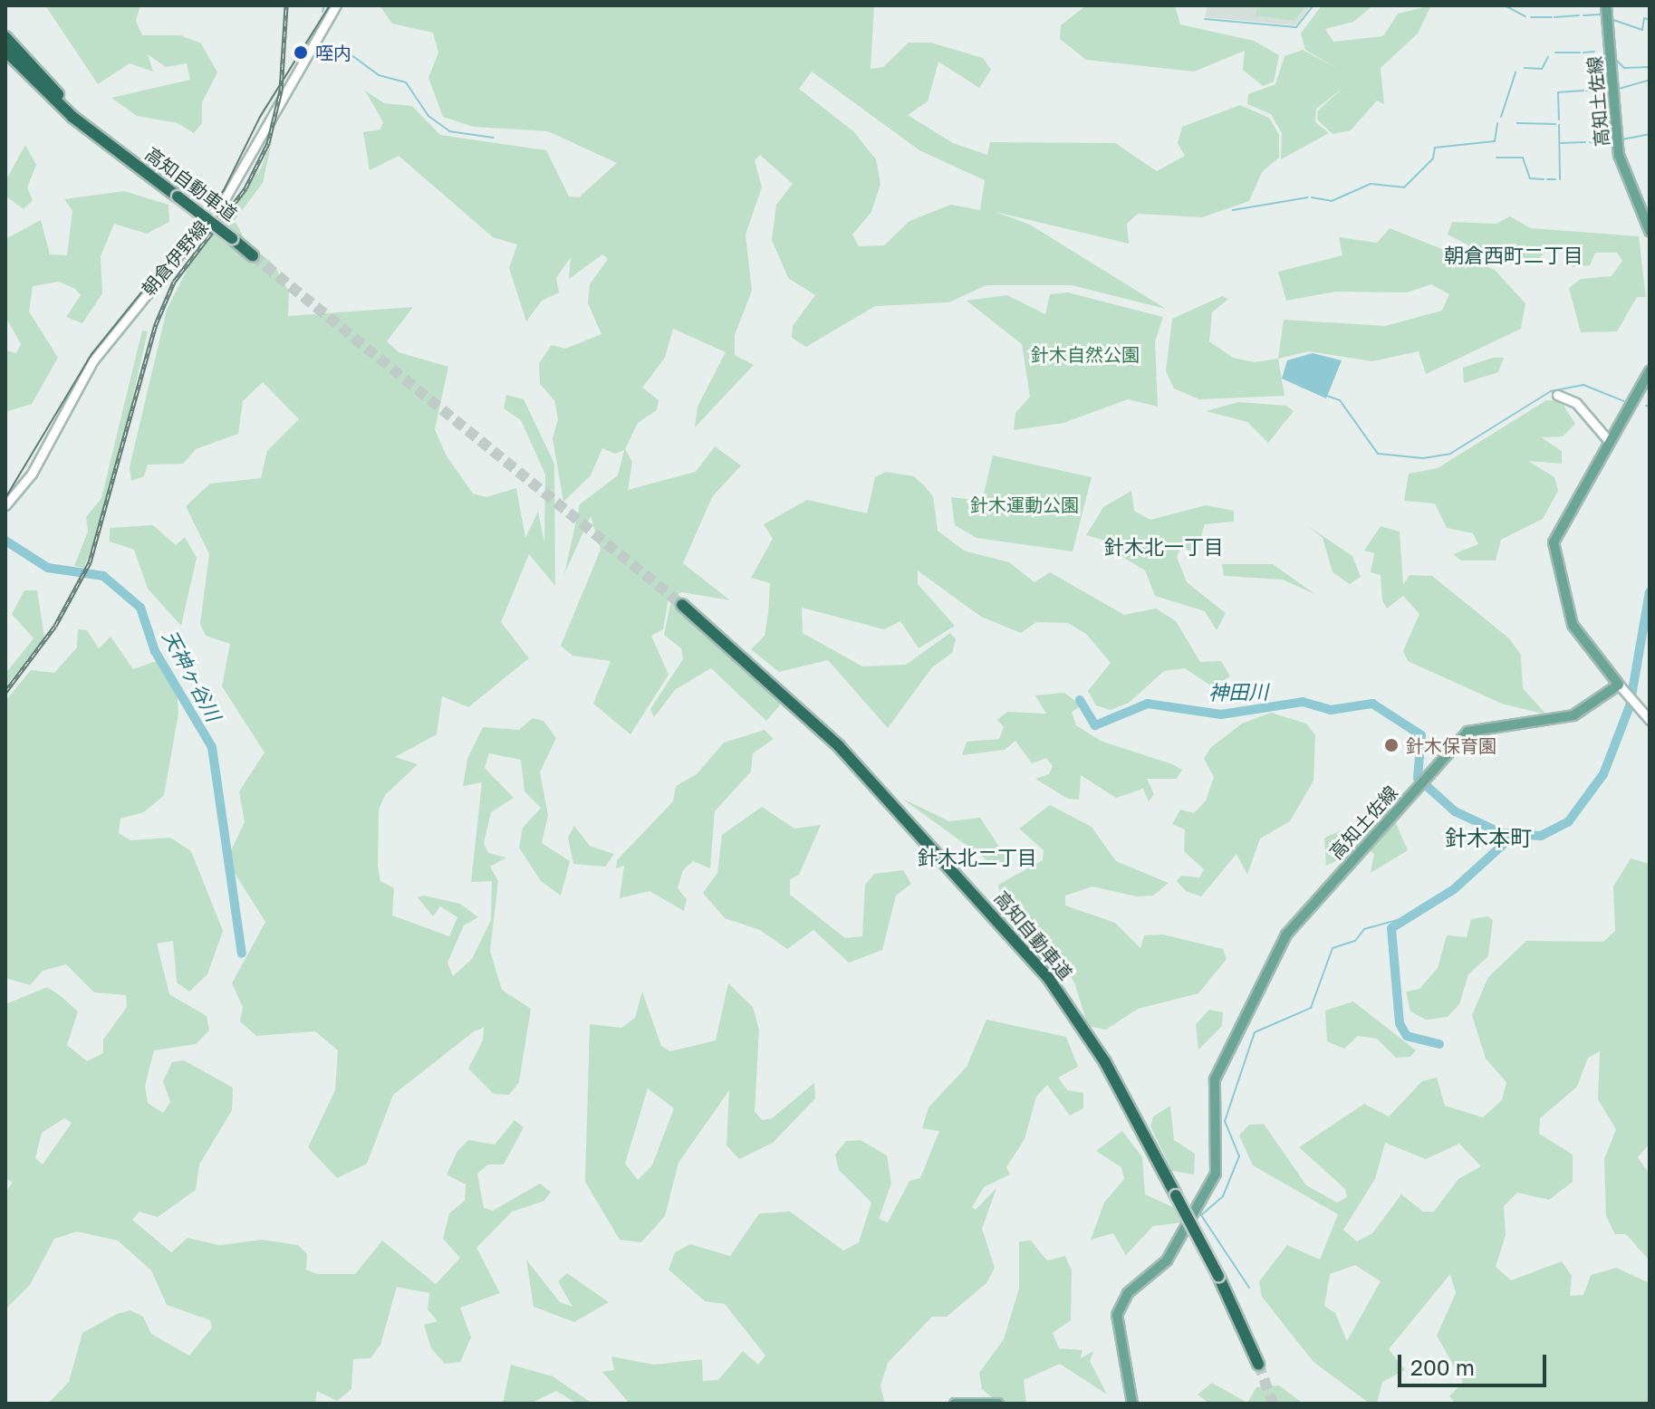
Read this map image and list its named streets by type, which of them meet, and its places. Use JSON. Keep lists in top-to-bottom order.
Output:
{
  "streets": {
    "highway": ["高知自動車道"],
    "main road": ["高知土佐線", "朝倉伊野線"]
  },
  "districts": [
    "朝倉西町二丁目",
    "針木北一丁目",
    "針木本町",
    "針木北二丁目"
  ],
  "water": ["天神ヶ谷川", "神田川"],
  "parks": ["針木自然公園", "針木運動公園"],
  "places": ["咥内", "針木保育園"],
  "scale_bar": "200 m"
}
